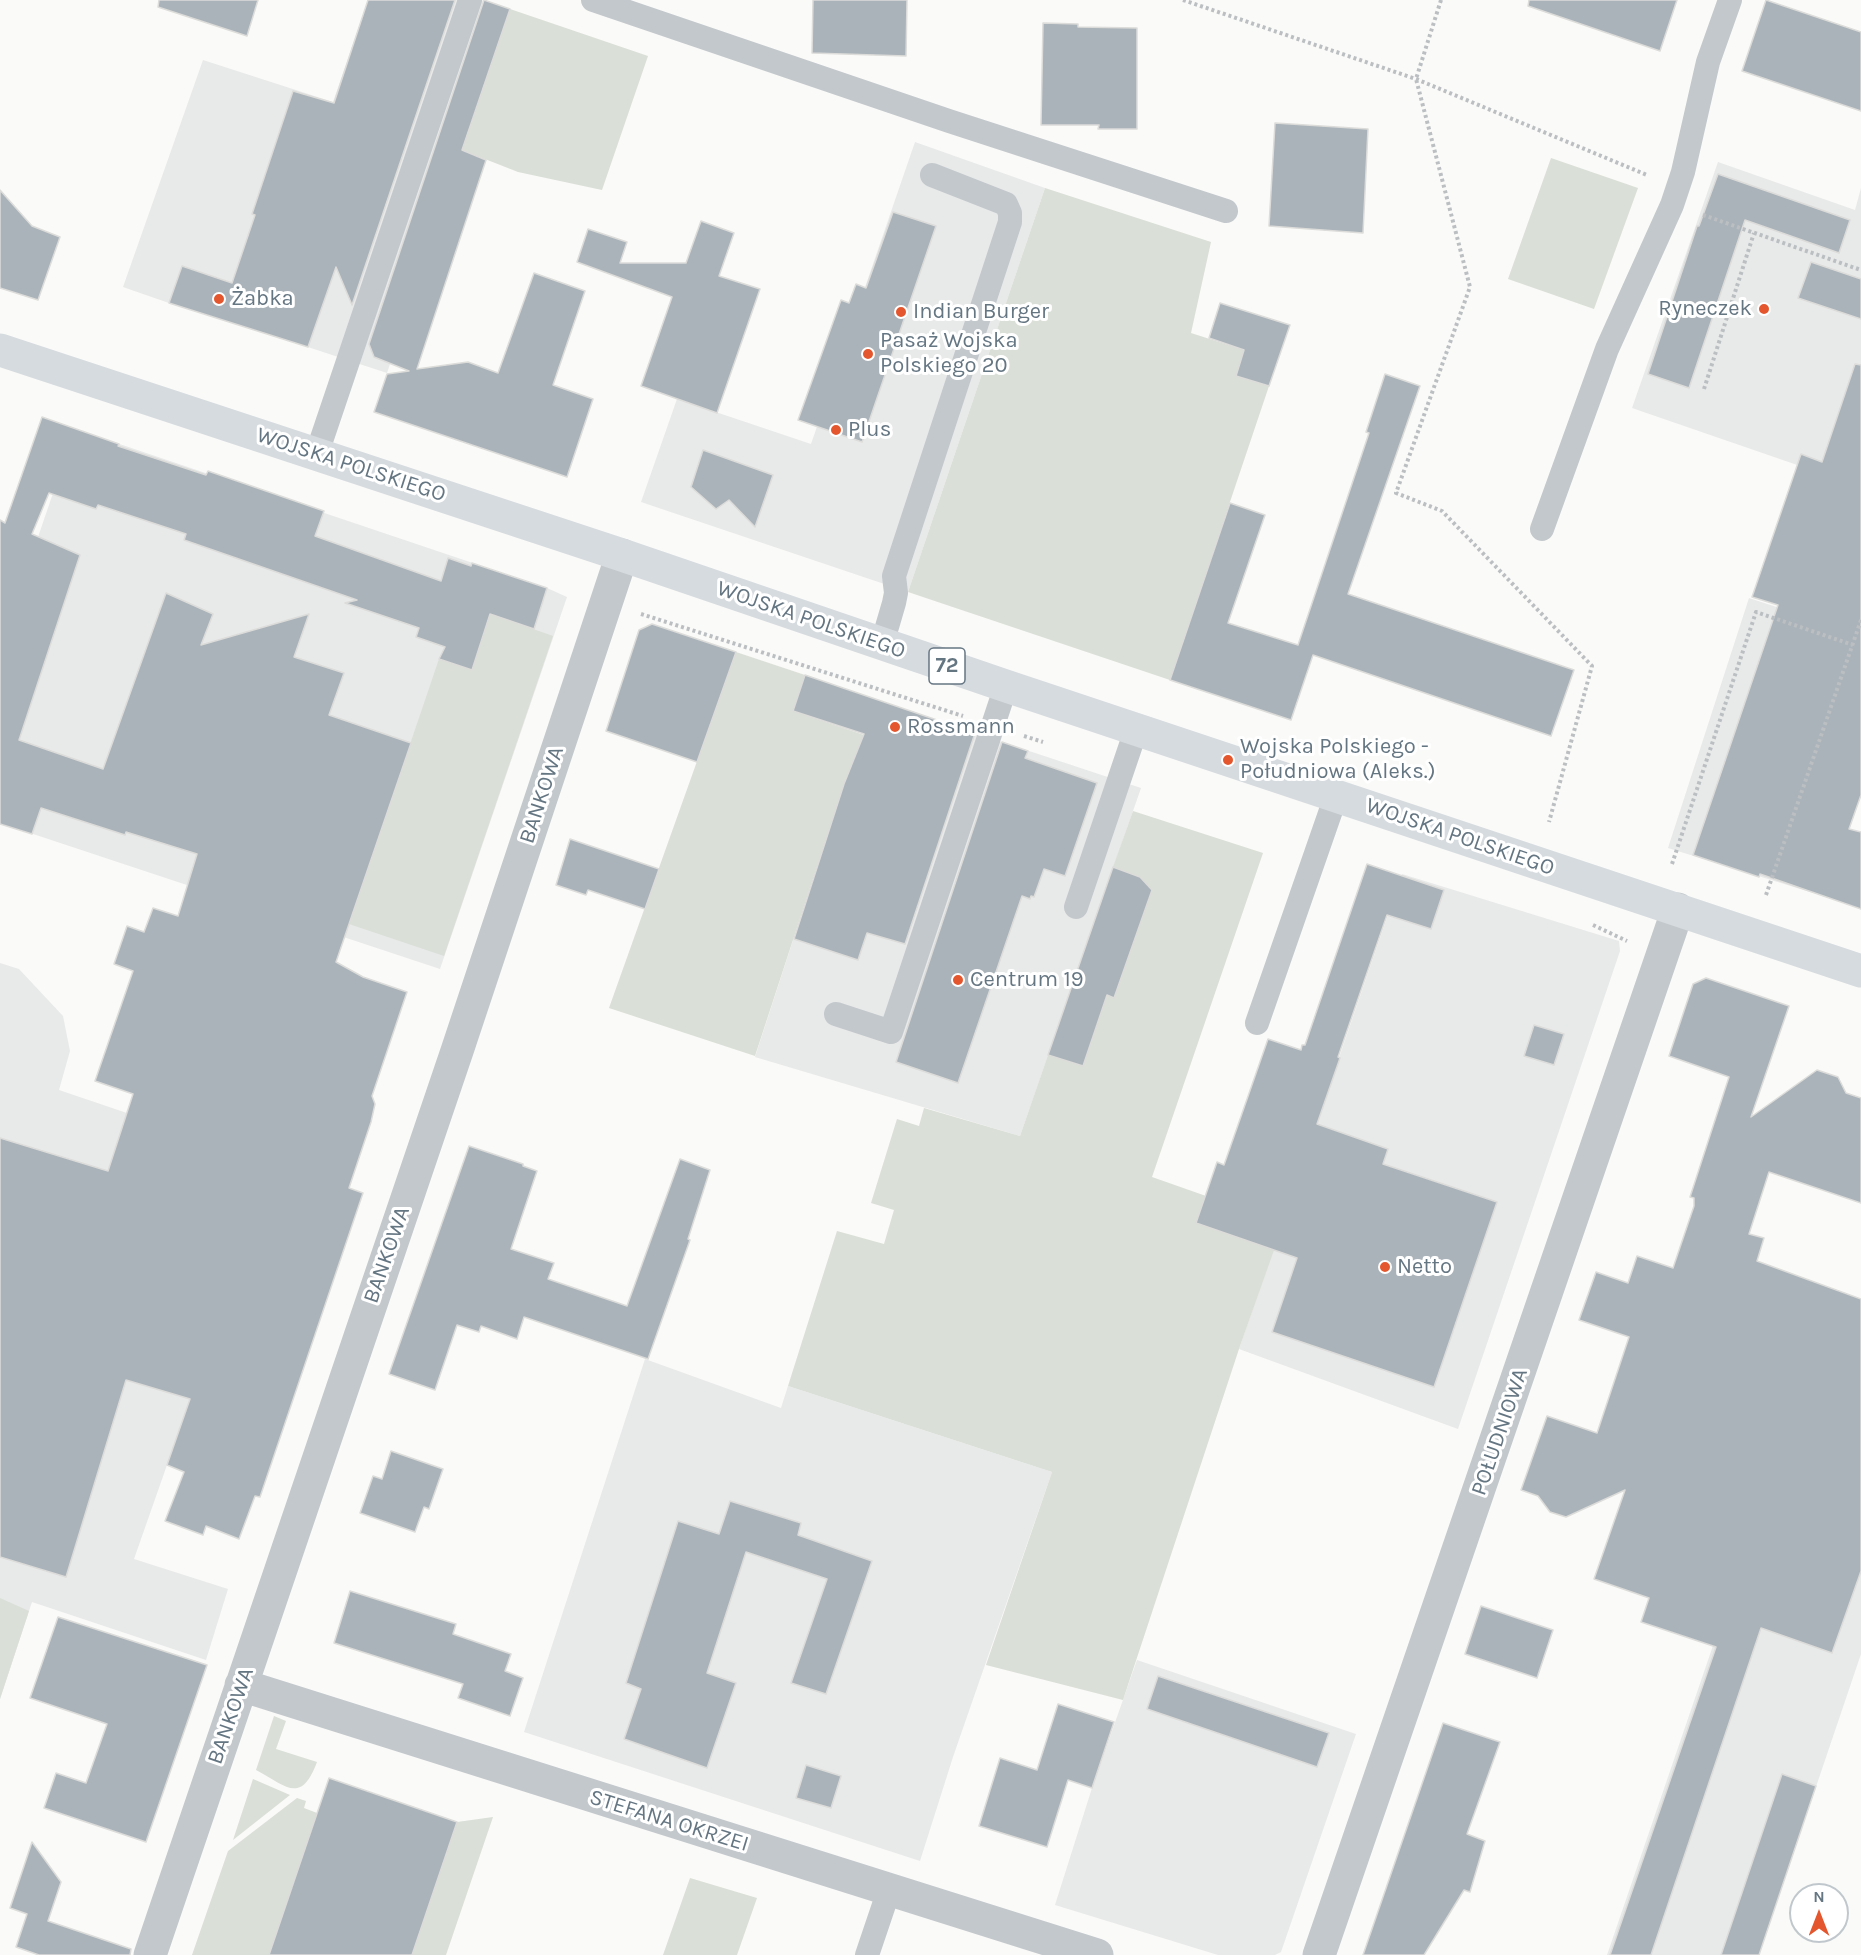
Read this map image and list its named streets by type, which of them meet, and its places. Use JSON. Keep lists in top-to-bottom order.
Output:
{
  "streets": {
    "main road": ["WOJSKA POLSKIEGO", "72"],
    "street": ["BANKOWA", "POŁUDNIOWA", "STEFANA OKRZEI"]
  },
  "crossings": [
    ["WOJSKA POLSKIEGO", "BANKOWA"],
    ["WOJSKA POLSKIEGO", "POŁUDNIOWA"],
    ["BANKOWA", "STEFANA OKRZEI"]
  ],
  "places": [
    "Żabka",
    "Ryneczek",
    "Indian Burger",
    "Pasaż Wojska Polskiego 20",
    "Plus",
    "Rossmann",
    "Wojska Polskiego - Południowa (Aleks.)",
    "Centrum 19",
    "Netto"
  ],
  "north": "top"
}
